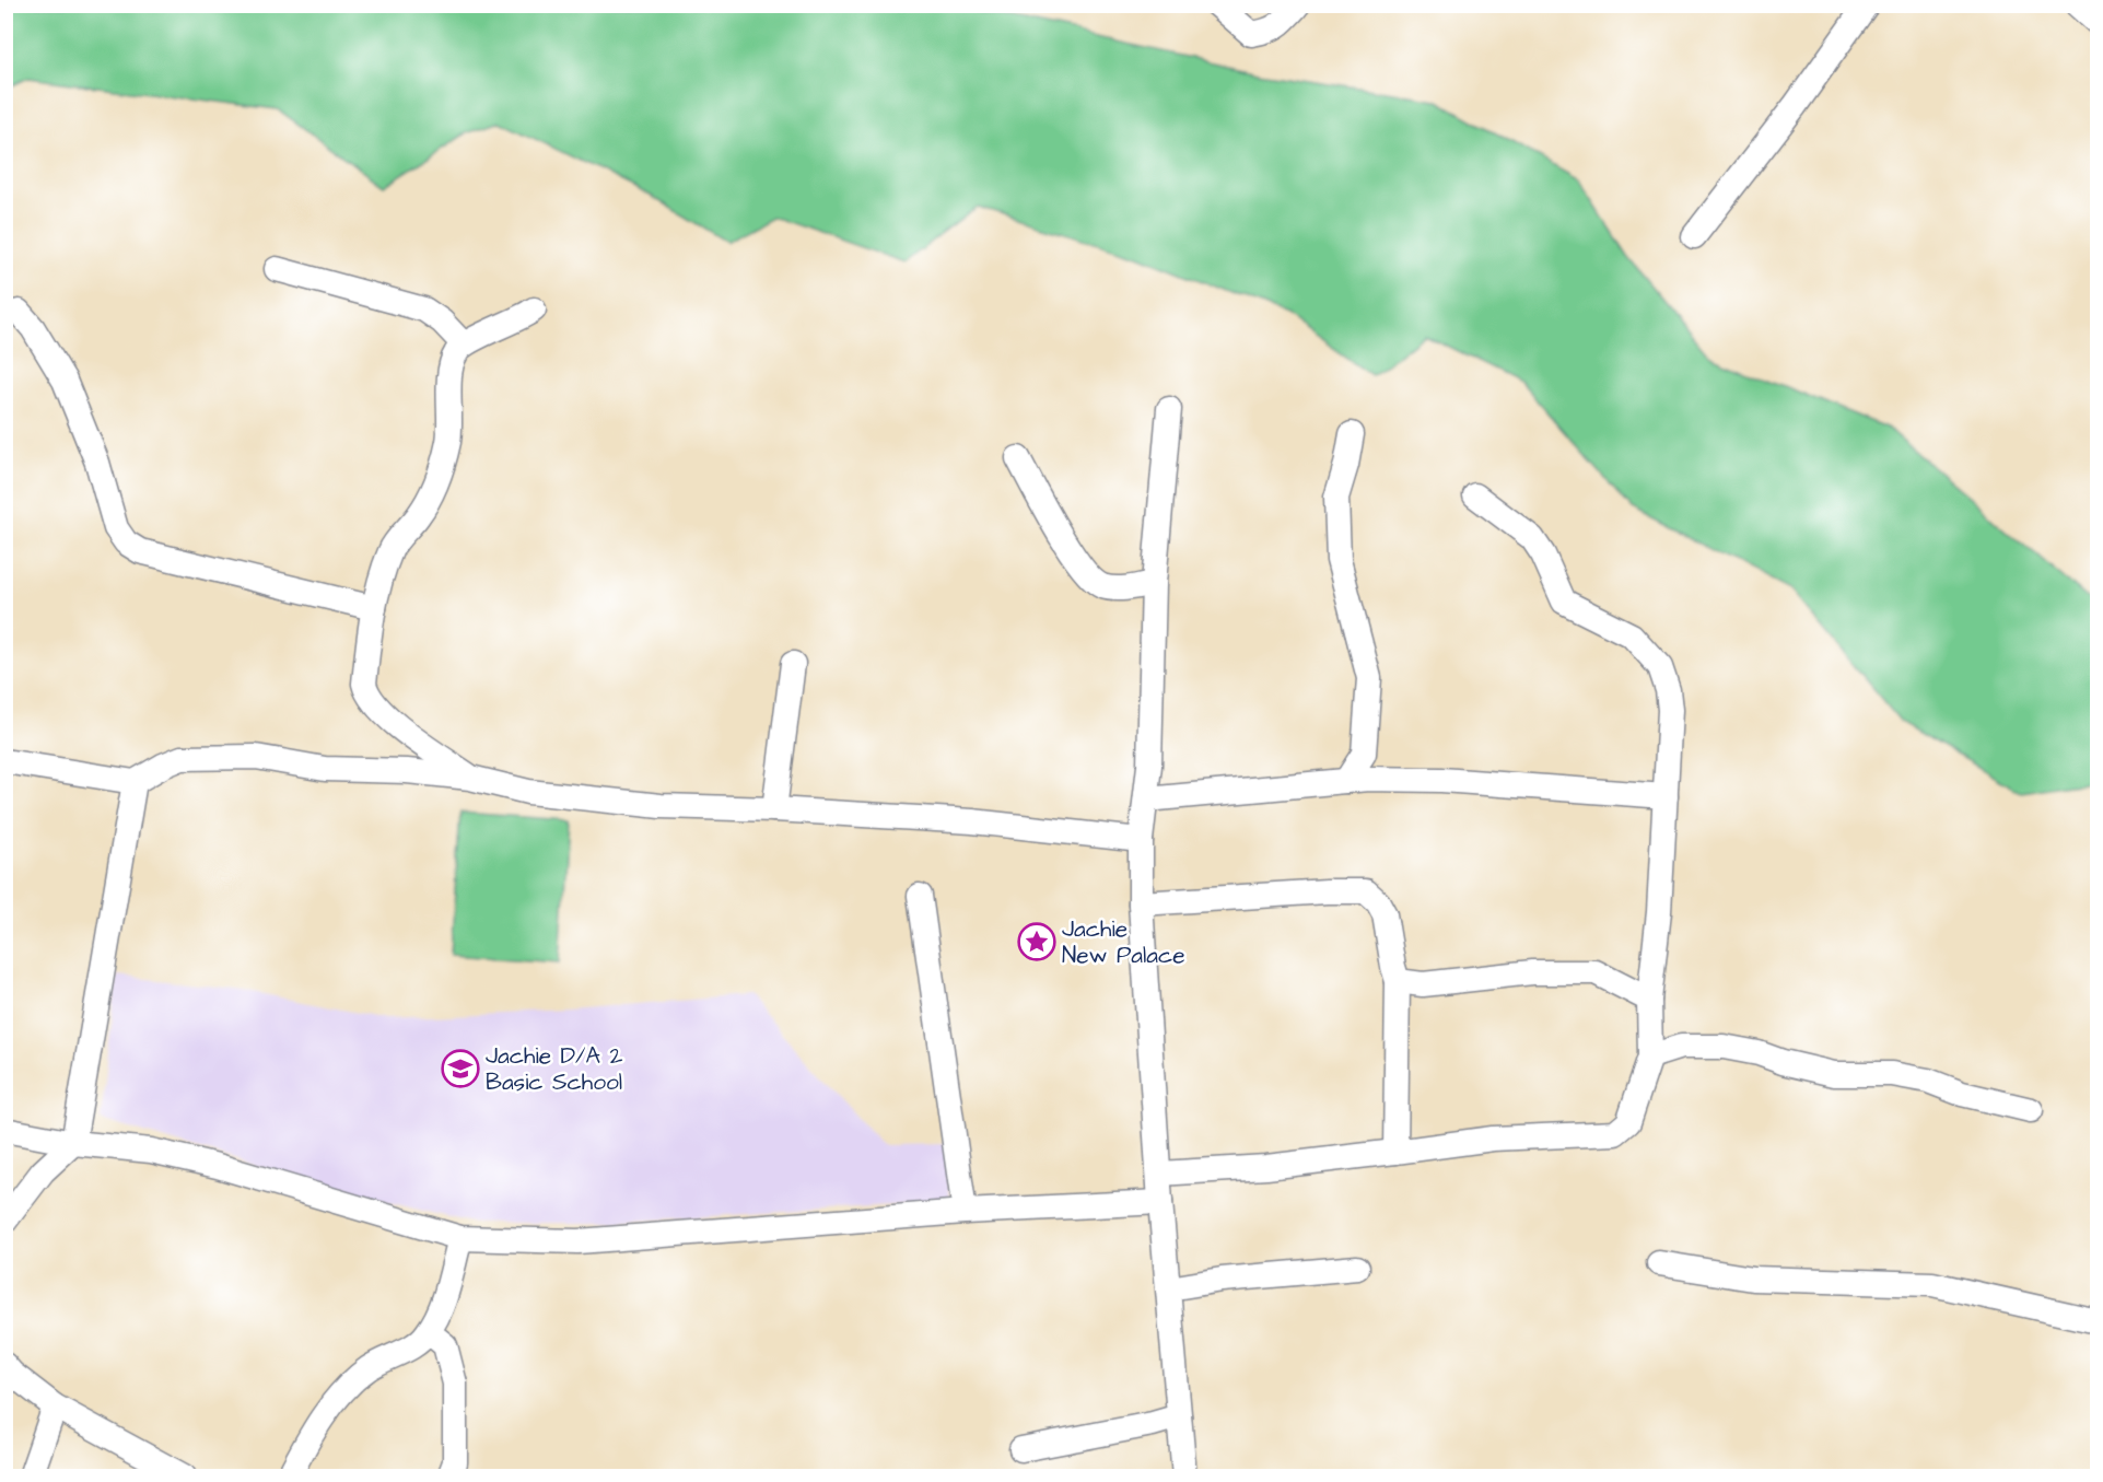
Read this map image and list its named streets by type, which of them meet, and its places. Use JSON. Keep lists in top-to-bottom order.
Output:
{
  "places": {
    "place": ["Jachie New Palace"],
    "school or university": ["Jachie D/A 2 Basic School"]
  }
}
